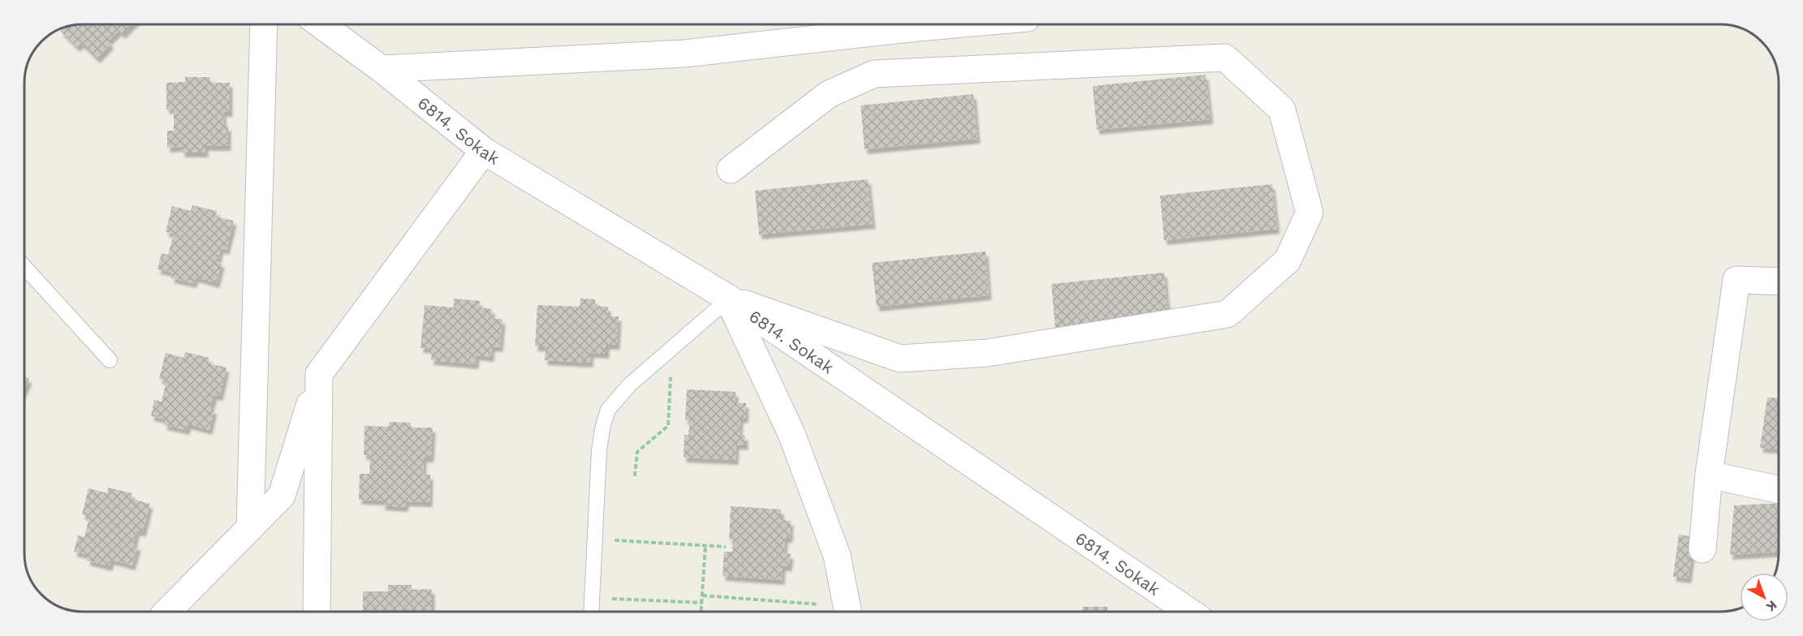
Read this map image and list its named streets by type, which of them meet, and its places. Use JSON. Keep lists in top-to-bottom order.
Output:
{
  "streets": {
    "street": ["6814. Sokak"]
  },
  "north": "bottom right"
}
